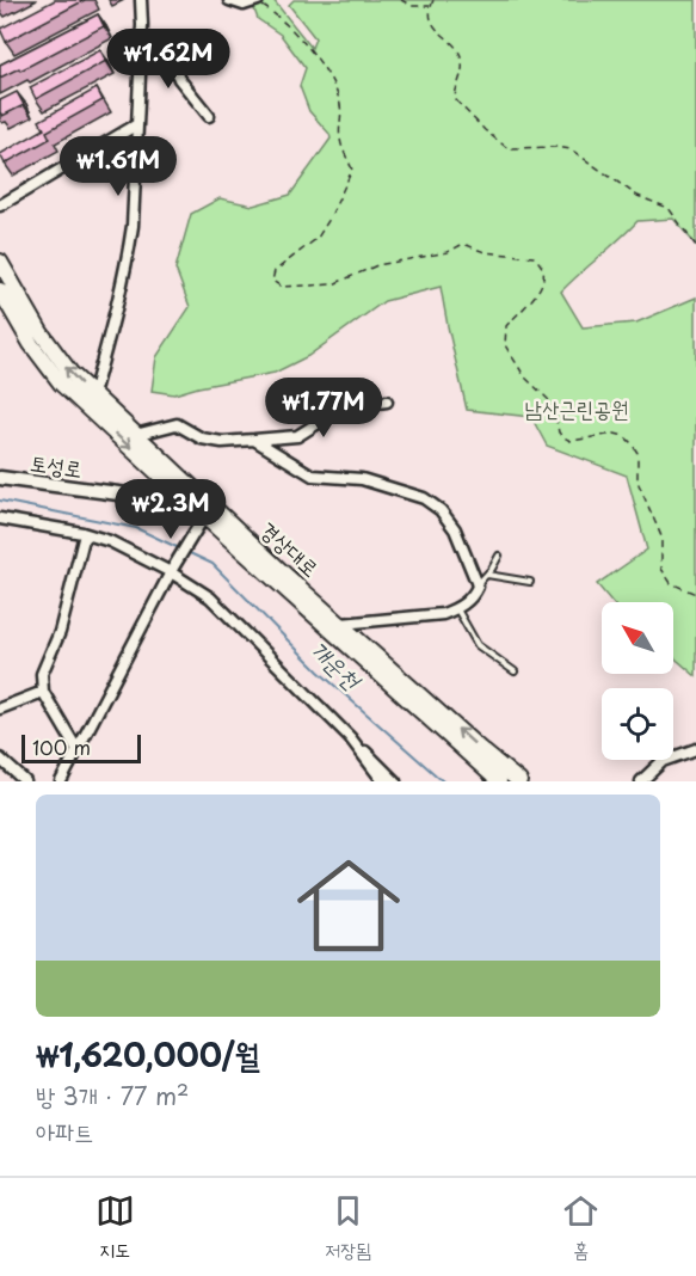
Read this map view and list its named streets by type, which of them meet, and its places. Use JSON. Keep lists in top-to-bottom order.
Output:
{
  "streets": {
    "main road": ["경상대로"],
    "street": ["토성로"]
  },
  "crossings": [
    ["토성로", "경상대로"]
  ],
  "water": ["개운천"],
  "parks": ["남산근린공원"],
  "scale_bar": "100 m",
  "north": "top left",
  "page": {
    "price": [
      "₩1.62M",
      "₩1.61M",
      "₩1.77M",
      "₩2.3M"
    ],
    "scale": "100 m",
    "list": [
      {
        "name": "₩1,620,000/월",
        "note": "방 3개 · 77 m² · 아파트"
      }
    ],
    "tabs": ["지도", "저장됨", "홈"]
  }
}
